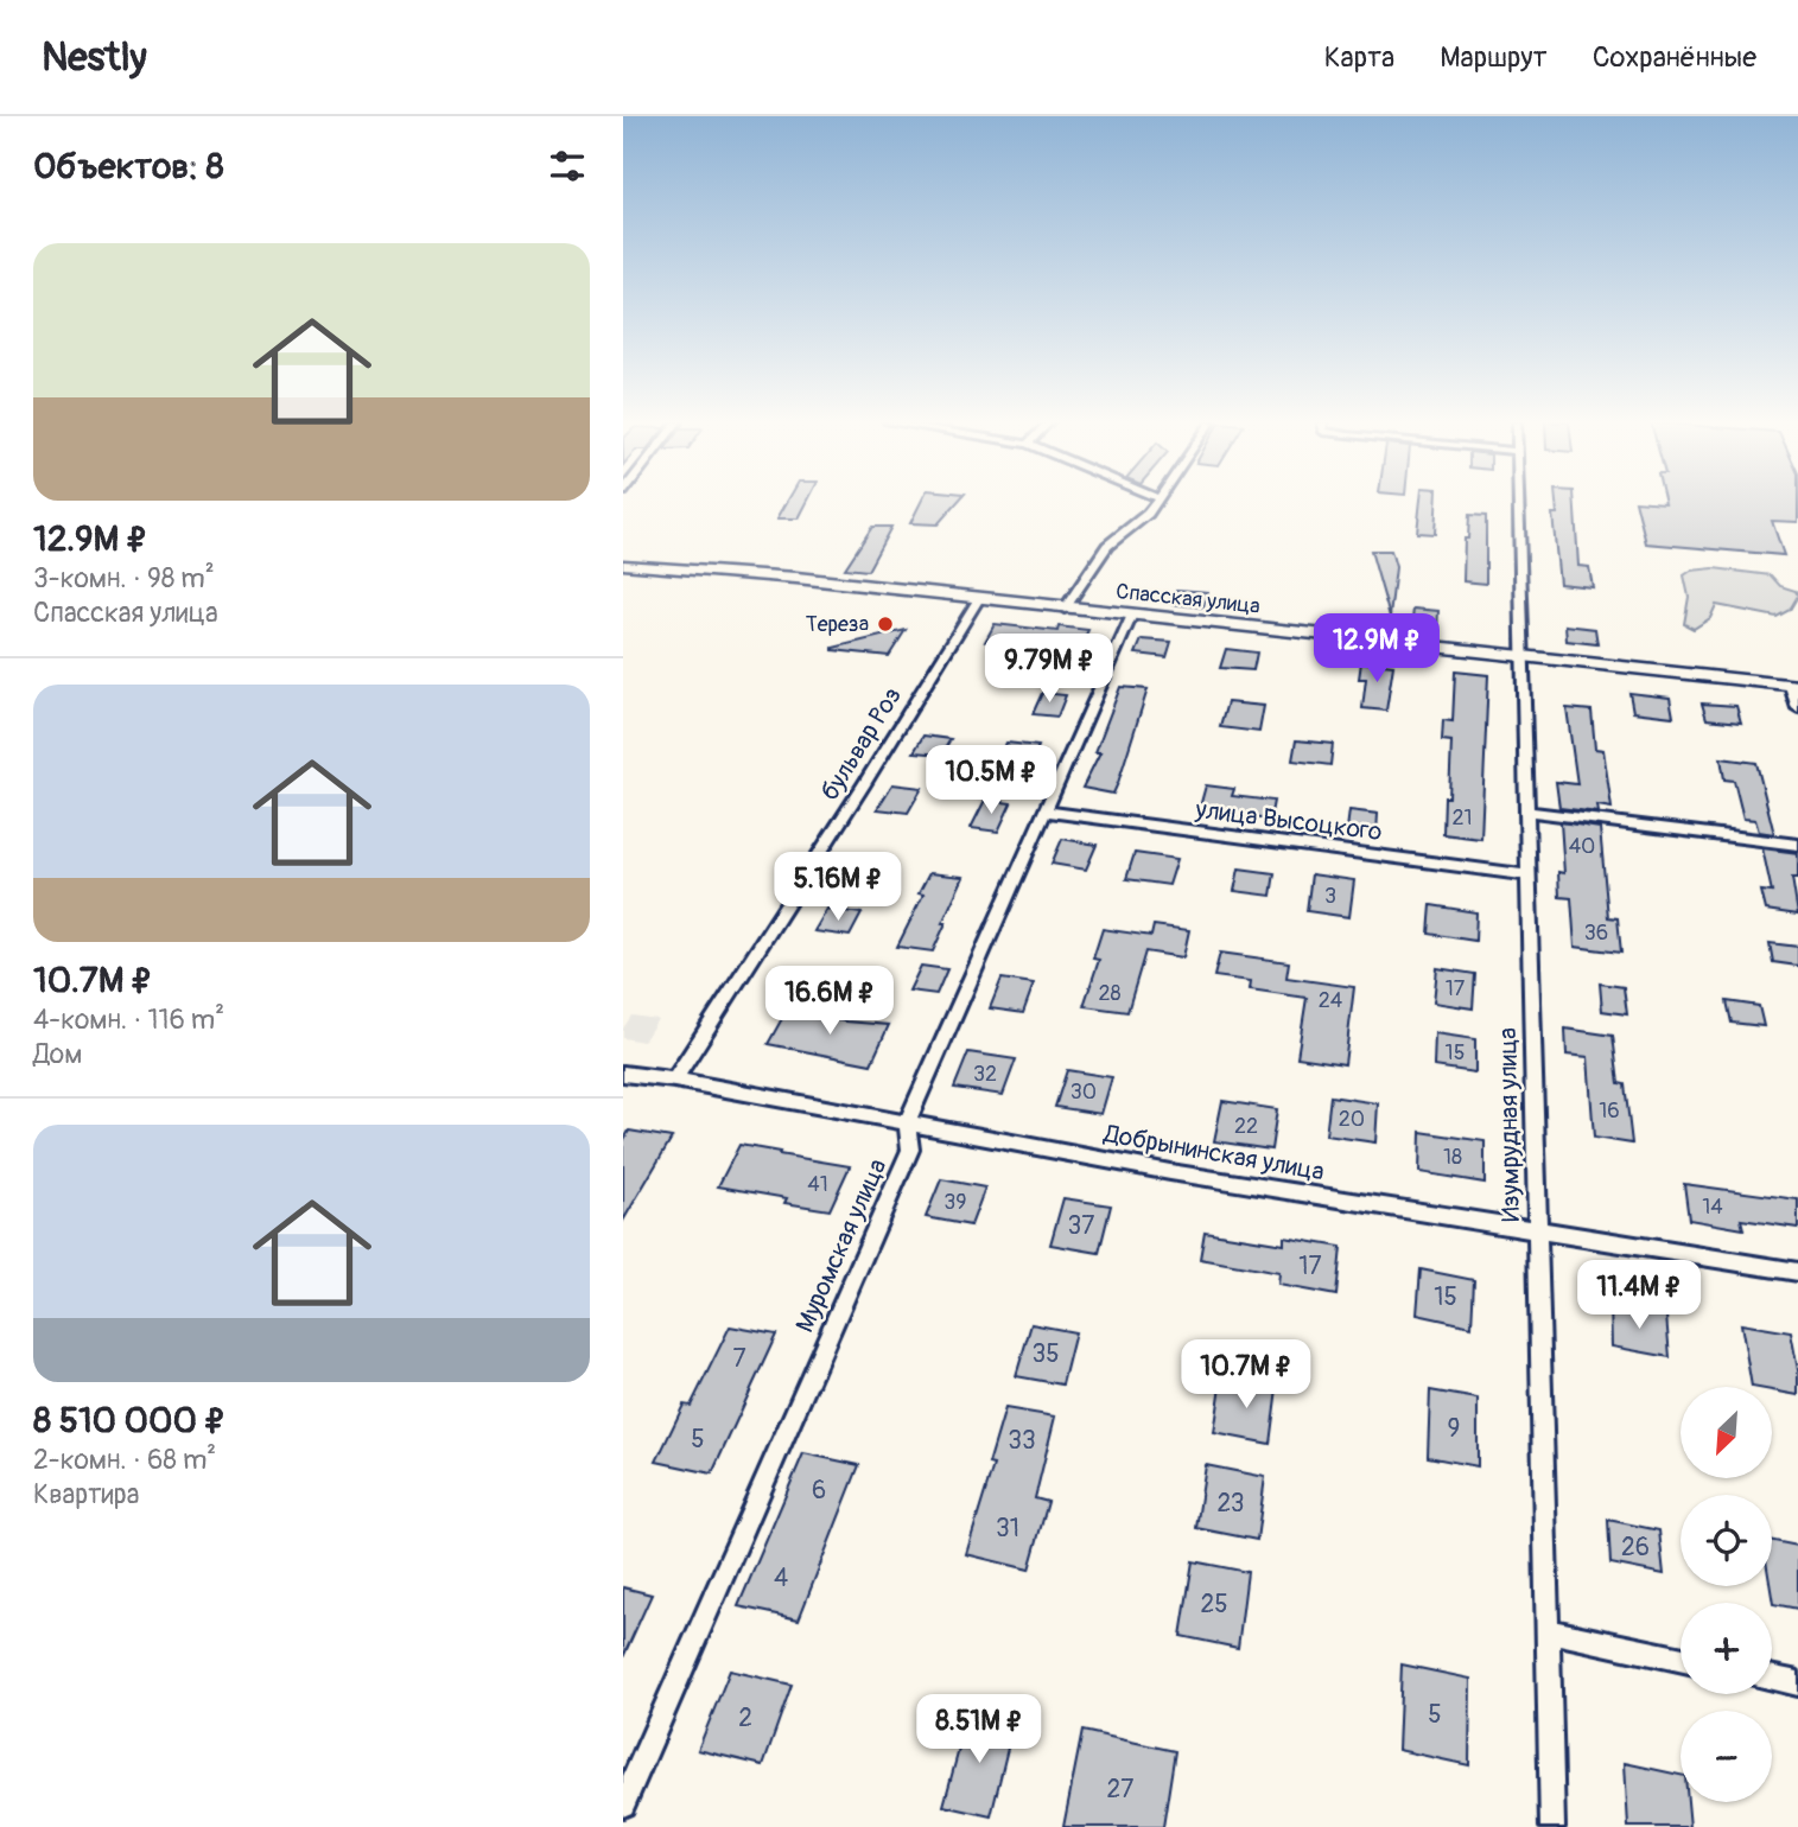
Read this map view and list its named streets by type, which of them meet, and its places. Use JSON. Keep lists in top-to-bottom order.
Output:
{
  "streets": {
    "street": [
      "Спасская улица",
      "бульвар Роз",
      "улица Высоцкого",
      "Изумрудная улица",
      "Добрынинская улица",
      "Муромская улица"
    ]
  },
  "crossings": [
    ["Спасская улица", "бульвар Роз"],
    ["Спасская улица", "Изумрудная улица"],
    ["Спасская улица", "Муромская улица"],
    ["бульвар Роз", "Добрынинская улица"],
    ["улица Высоцкого", "Изумрудная улица"],
    ["улица Высоцкого", "Муромская улица"],
    ["Изумрудная улица", "Добрынинская улица"],
    ["Добрынинская улица", "Муромская улица"]
  ],
  "places": ["Тереза"],
  "house_numbers": [
    "21",
    "40",
    "3",
    "36",
    "17",
    "28",
    "24",
    "15",
    "32",
    "30",
    "16",
    "20",
    "22",
    "18",
    "41",
    "39",
    "14",
    "37",
    "17",
    "15",
    "35",
    "7",
    "9",
    "5",
    "33",
    "6",
    "23",
    "31",
    "26",
    "4",
    "25",
    "5",
    "2",
    "27"
  ],
  "north": "bottom left",
  "page": {
    "header": "Nestly",
    "nav": ["Карта", "Маршрут", "Сохранённые"],
    "heading": "Объектов: 8",
    "list": [
      {
        "name": "12.9M ₽",
        "note": "3-комн. · 98 m² · Спасская улица"
      },
      {
        "name": "10.7M ₽",
        "note": "4-комн. · 116 m² · Дом"
      },
      {
        "name": "8 510 000 ₽",
        "note": "2-комн. · 68 m² · Квартира"
      }
    ],
    "price": [
      "12.9M ₽",
      "9.79M ₽",
      "10.5M ₽",
      "5.16M ₽",
      "16.6M ₽",
      "11.4M ₽",
      "10.7M ₽",
      "8.51M ₽"
    ],
    "map_buttons": ["+", "−"]
  }
}
